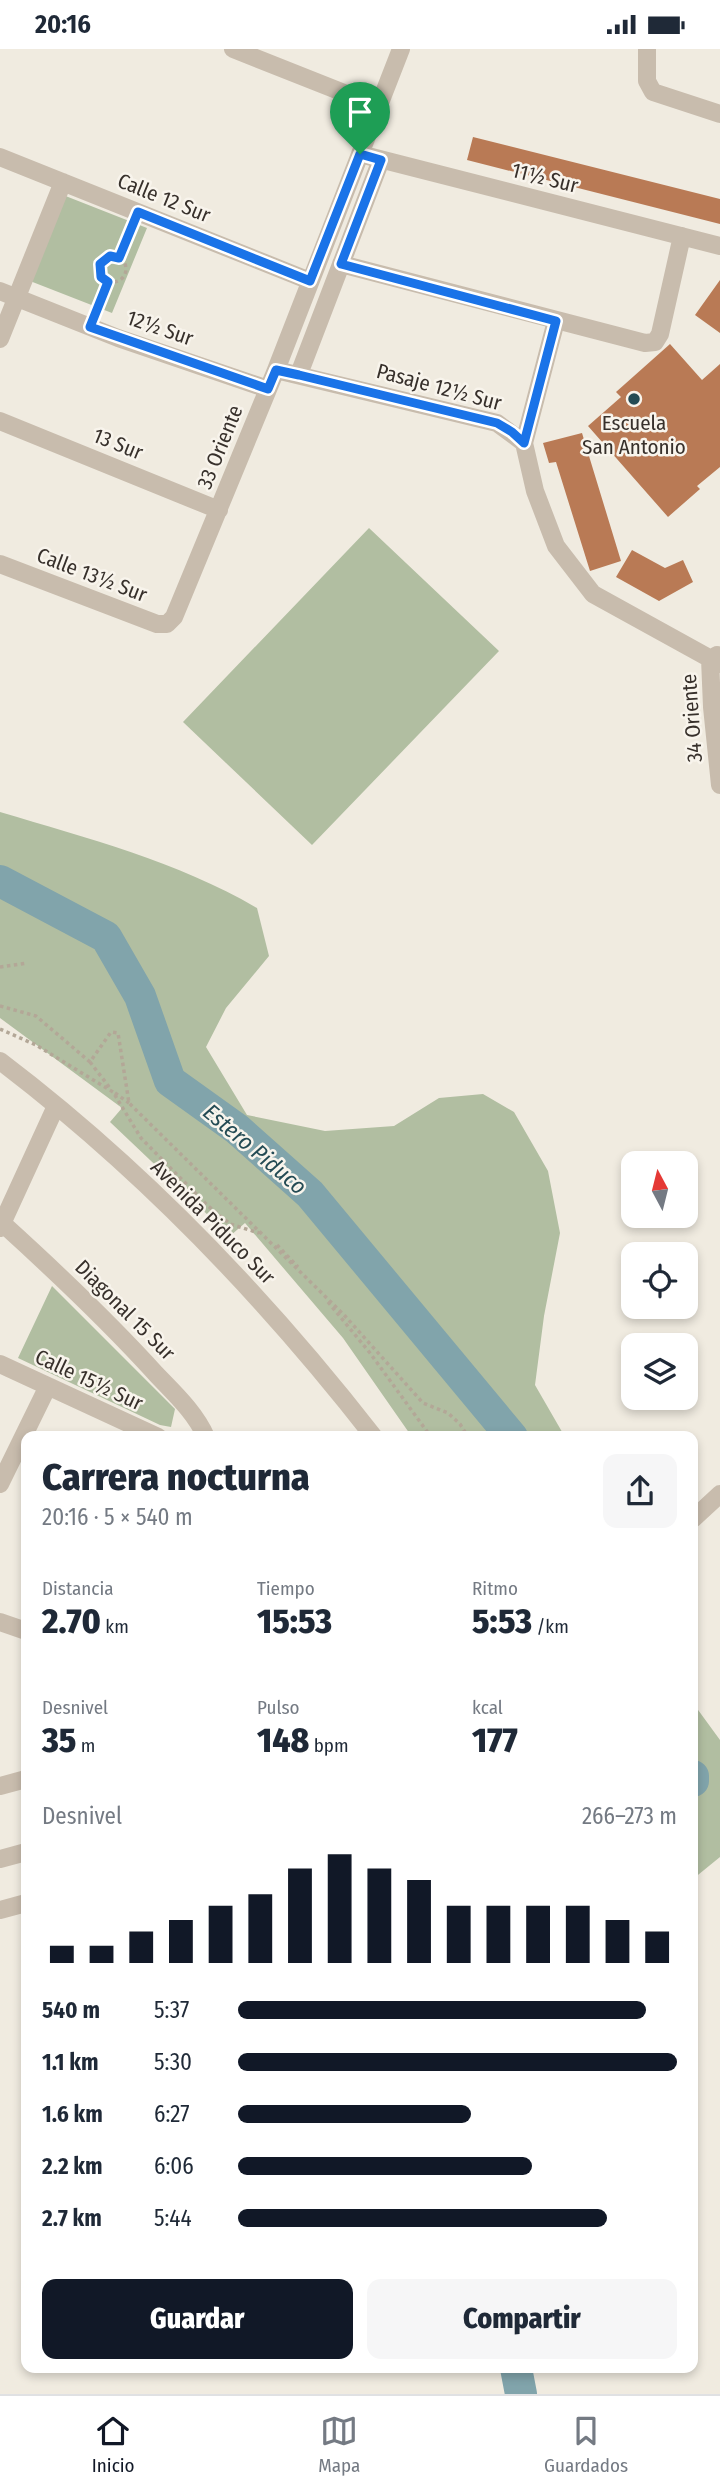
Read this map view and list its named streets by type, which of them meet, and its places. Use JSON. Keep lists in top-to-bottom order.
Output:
{
  "streets": {
    "street": [
      "11½ Sur",
      "Calle 12 Sur",
      "12½ Sur",
      "Pasaje 12½ Sur",
      "13 Sur",
      "33 Oriente",
      "Calle 13½ Sur",
      "34 Oriente",
      "Avenida Piduco Sur",
      "Diagonal 15 Sur",
      "Calle 15½ Sur"
    ]
  },
  "crossings": [
    ["11½ Sur", "33 Oriente"],
    ["Calle 12 Sur", "33 Oriente"],
    ["12½ Sur", "33 Oriente"],
    ["Pasaje 12½ Sur", "33 Oriente"],
    ["13 Sur", "33 Oriente"],
    ["33 Oriente", "Calle 13½ Sur"]
  ],
  "water": ["Estero Piduco"],
  "places": ["Escuela San Antonio"],
  "north": "top",
  "page": {
    "status": "20:16",
    "heading": ["Carrera nocturna", "20:16 · 5 × 540 m"],
    "stats": [
      ["Distancia", "2.70 km"],
      ["Tiempo", "15:53"],
      ["Ritmo", "5:53 /km"],
      ["Desnivel", "35 m"],
      ["Pulso", "148 bpm"],
      ["kcal", "177"]
    ],
    "chart": ["Desnivel", "266–273 m"],
    "list": [
      {
        "name": "540 m",
        "note": "5:37"
      },
      {
        "name": "1.1 km",
        "note": "5:30"
      },
      {
        "name": "1.6 km",
        "note": "6:27"
      },
      {
        "name": "2.2 km",
        "note": "6:06"
      },
      {
        "name": "2.7 km",
        "note": "5:44"
      }
    ],
    "buttons": ["Guardar", "Compartir"],
    "tabs": ["Inicio", "Mapa", "Guardados"]
  }
}
